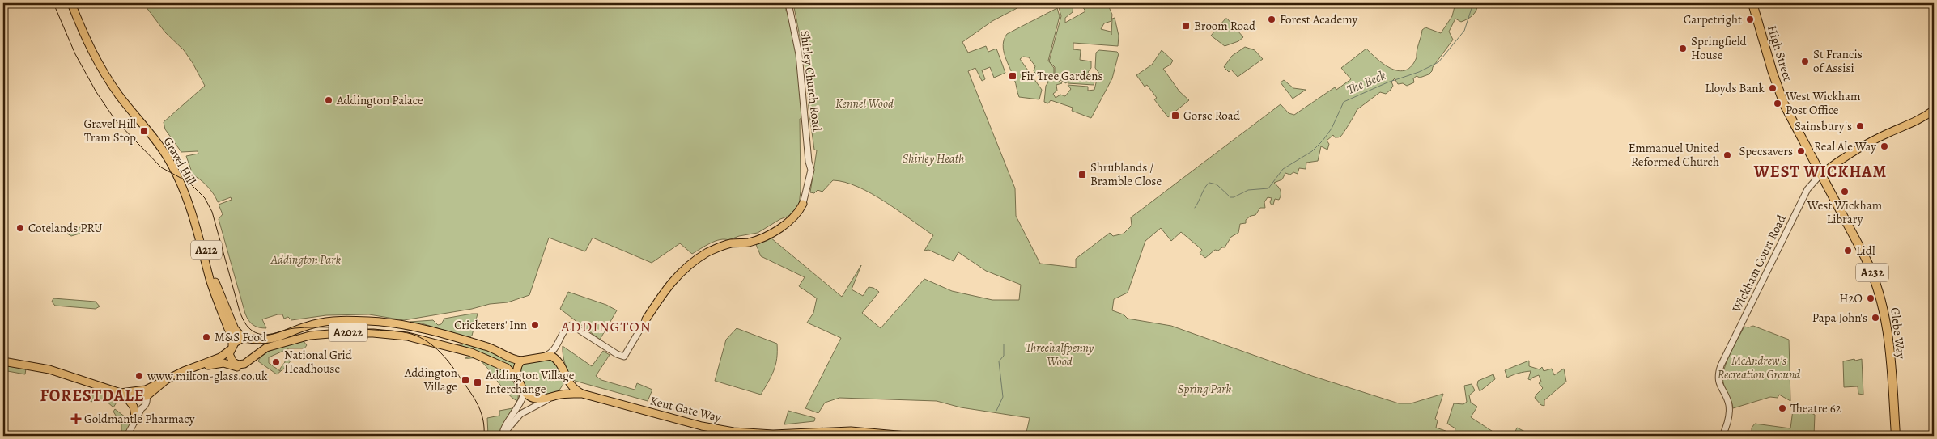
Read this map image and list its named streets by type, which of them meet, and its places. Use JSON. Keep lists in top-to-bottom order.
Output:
{
  "streets": {
    "highway": ["High Street", "A232", "Glebe Way"],
    "main road": [
      "Gravel Hill",
      "A212",
      "A2022",
      "Kent Gate Way"
    ],
    "street": ["Shirley Church Road", "Wickham Court Road"]
  },
  "crossings": [
    ["High Street", "Wickham Court Road"],
    ["High Street", "Glebe Way"],
    ["Gravel Hill", "A2022"],
    ["Wickham Court Road", "Glebe Way"]
  ],
  "districts": ["WEST WICKHAM", "ADDINGTON", "FORESTDALE"],
  "water": ["The Beck"],
  "parks": [
    "Kennel Wood",
    "Shirley Heath",
    "Addington Park",
    "Threehalfpenny Wood",
    "McAndrew's Recreation Ground",
    "Spring Park"
  ],
  "places": {
    "other": [
      "Forest Academy",
      "Carpetright",
      "Springfield House",
      "St Francis of Assisi",
      "Lloyds Bank",
      "Addington Palace",
      "West Wickham Post Office",
      "Sainsbury's",
      "Real Ale Way",
      "Specsavers",
      "Emmanuel United Reformed Church",
      "West Wickham Library",
      "Cotelands PRU",
      "Lidl",
      "H2O",
      "Papa John's",
      "Cricketers' Inn",
      "M&S Food",
      "National Grid Headhouse",
      "www.milton-glass.co.uk",
      "Theatre 62"
    ],
    "transit": [
      "Broom Road",
      "Fir Tree Gardens",
      "Gorse Road",
      "Gravel Hill Tram Stop",
      "Shrublands / Bramble Close",
      "Addington Village",
      "Addington Village Interchange"
    ],
    "health": ["Goldmantle Pharmacy"]
  }
}
